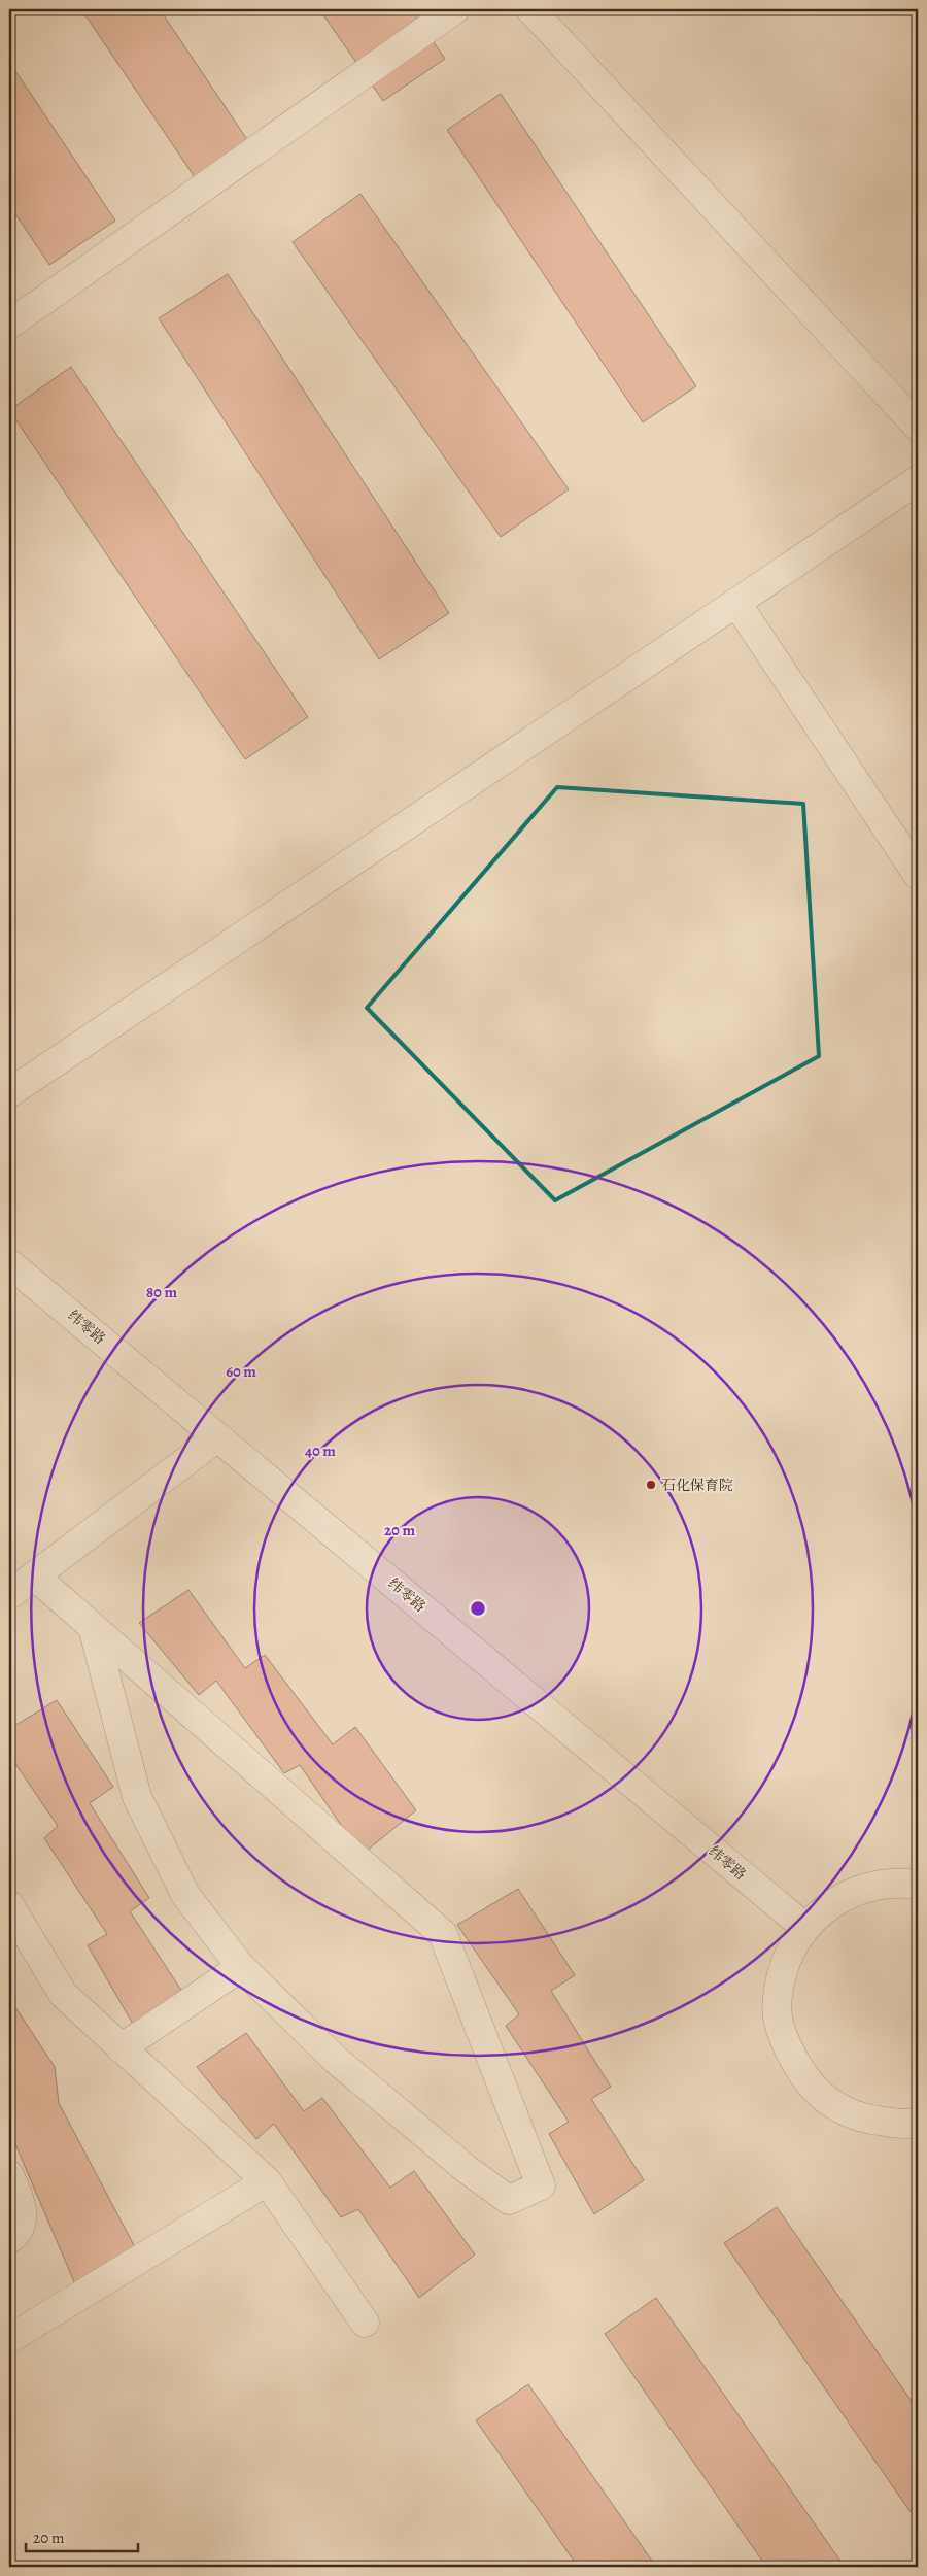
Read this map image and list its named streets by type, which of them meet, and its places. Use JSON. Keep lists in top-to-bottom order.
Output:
{
  "streets": {
    "street": ["纬零路"]
  },
  "places": ["石化保育院"],
  "scale_bar": "20 m",
  "rings": [
    "80 m",
    "60 m",
    "40 m",
    "20 m"
  ]
}
